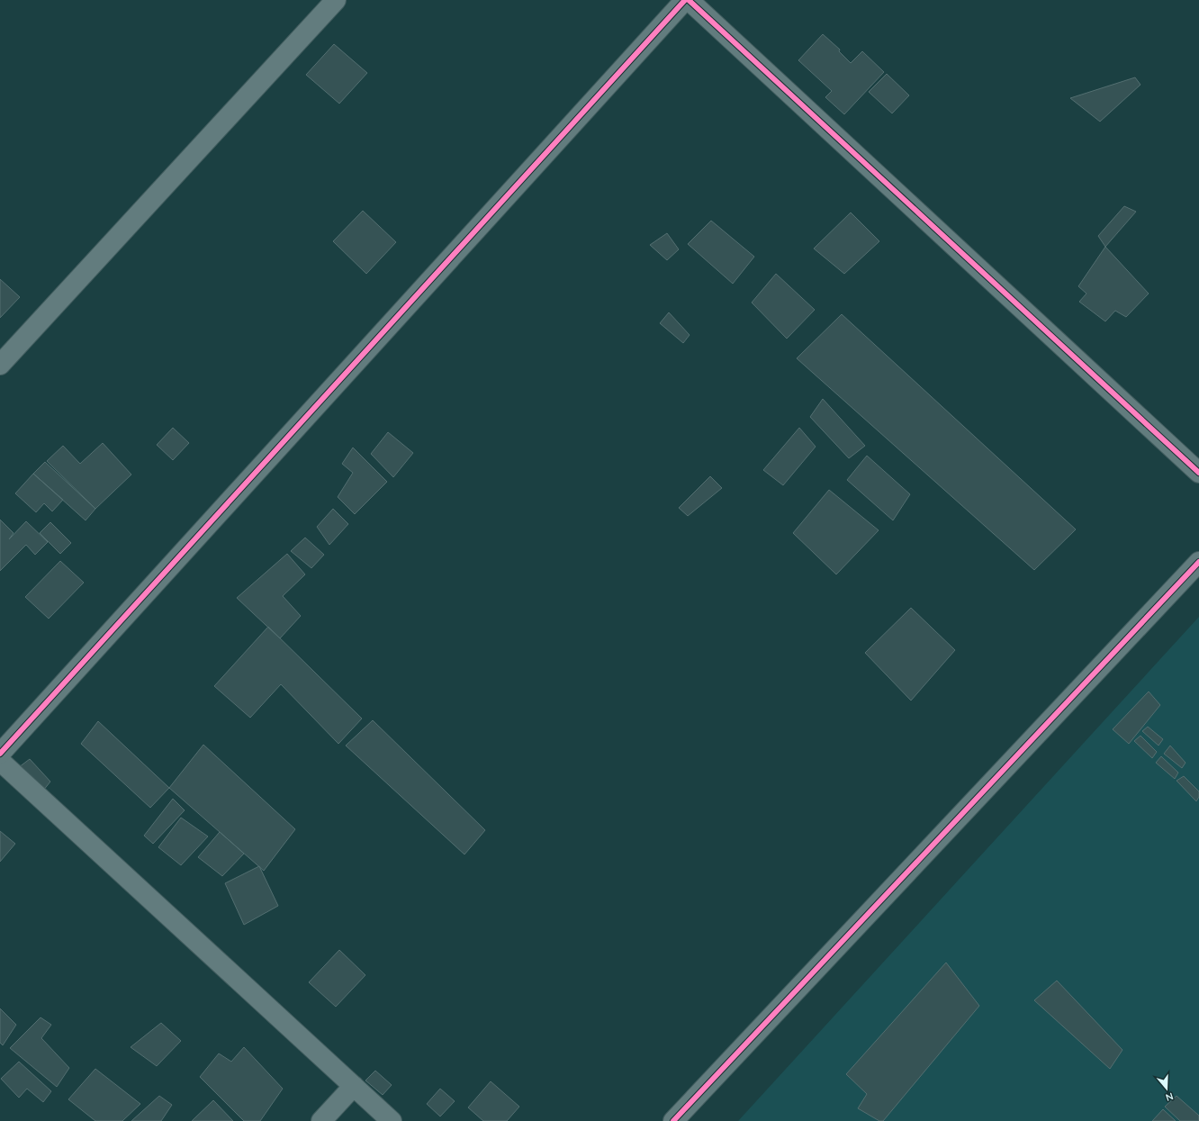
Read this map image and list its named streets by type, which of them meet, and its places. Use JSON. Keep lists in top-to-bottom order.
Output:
{
  "north": "bottom"
}
